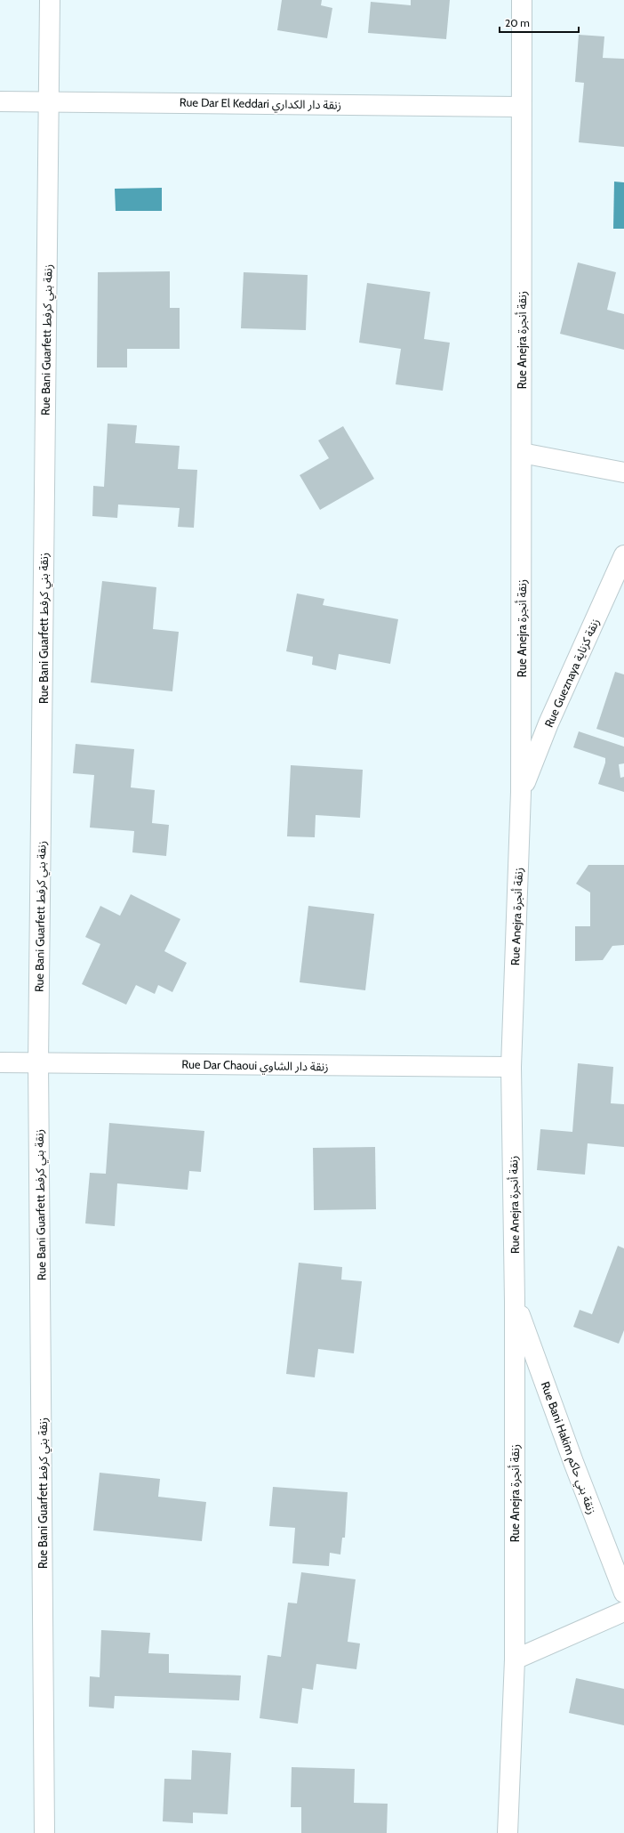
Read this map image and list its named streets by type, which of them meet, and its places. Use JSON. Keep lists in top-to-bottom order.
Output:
{
  "streets": {
    "street": [
      "Rue Dar El Keddari زنقة دار الكداري",
      "Rue Bani Guarfett زنقة بني كرفط",
      "Rue Anejra زنقة أنجرة",
      "Rue Gueznaya زنقة كزناية",
      "Rue Dar Chaoui زنقة دار الشاوي",
      "Rue Bani Hakim زنقة بني حاكم"
    ]
  },
  "crossings": [
    ["Rue Dar El Keddari زنقة دار الكداري", "Rue Bani Guarfett زنقة بني كرفط"],
    ["Rue Dar El Keddari زنقة دار الكداري", "Rue Anejra زنقة أنجرة"],
    ["Rue Bani Guarfett زنقة بني كرفط", "Rue Dar Chaoui زنقة دار الشاوي"],
    ["Rue Anejra زنقة أنجرة", "Rue Gueznaya زنقة كزناية"],
    ["Rue Anejra زنقة أنجرة", "Rue Dar Chaoui زنقة دار الشاوي"],
    ["Rue Anejra زنقة أنجرة", "Rue Bani Hakim زنقة بني حاكم"]
  ],
  "scale_bar": "20 m"
}
